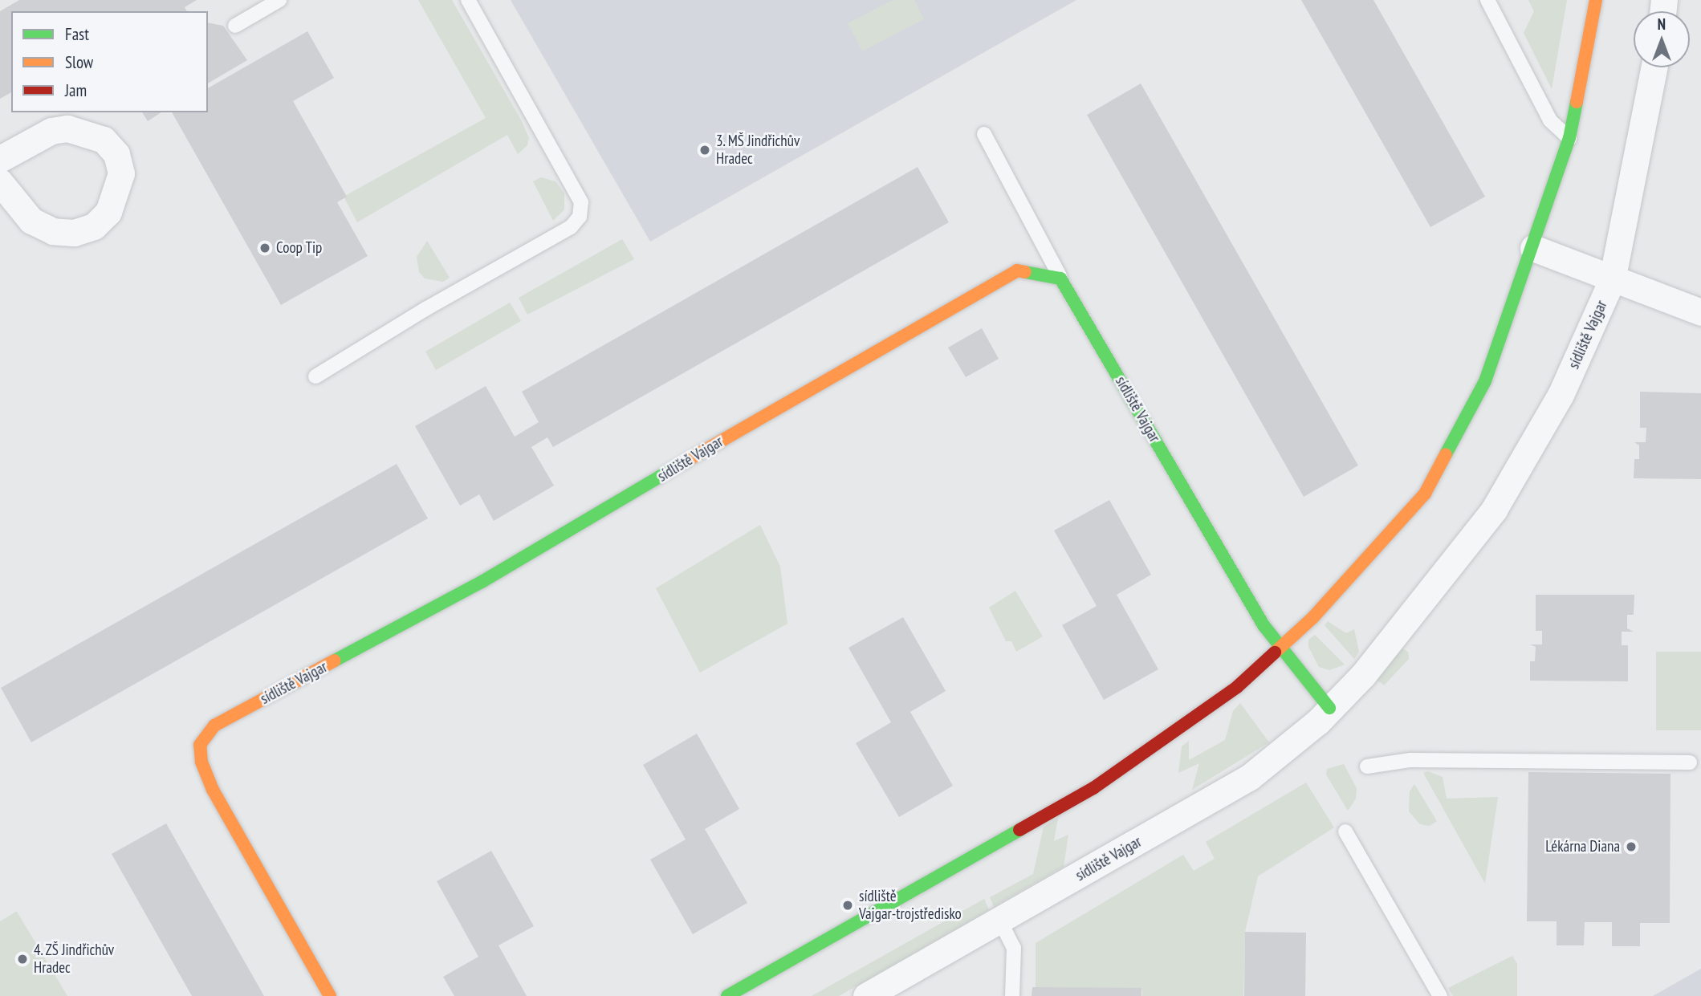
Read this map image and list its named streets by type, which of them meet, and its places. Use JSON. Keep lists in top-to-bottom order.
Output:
{
  "streets": {
    "street": ["sídliště Vajgar"]
  },
  "places": [
    "3. MŠ Jindřichův Hradec",
    "Coop Tip",
    "Lékárna Diana",
    "sídliště Vajgar-trojstředisko",
    "4. ZŠ Jindřichův Hradec"
  ],
  "legend": ["Fast", "Slow", "Jam"],
  "north": "top"
}
